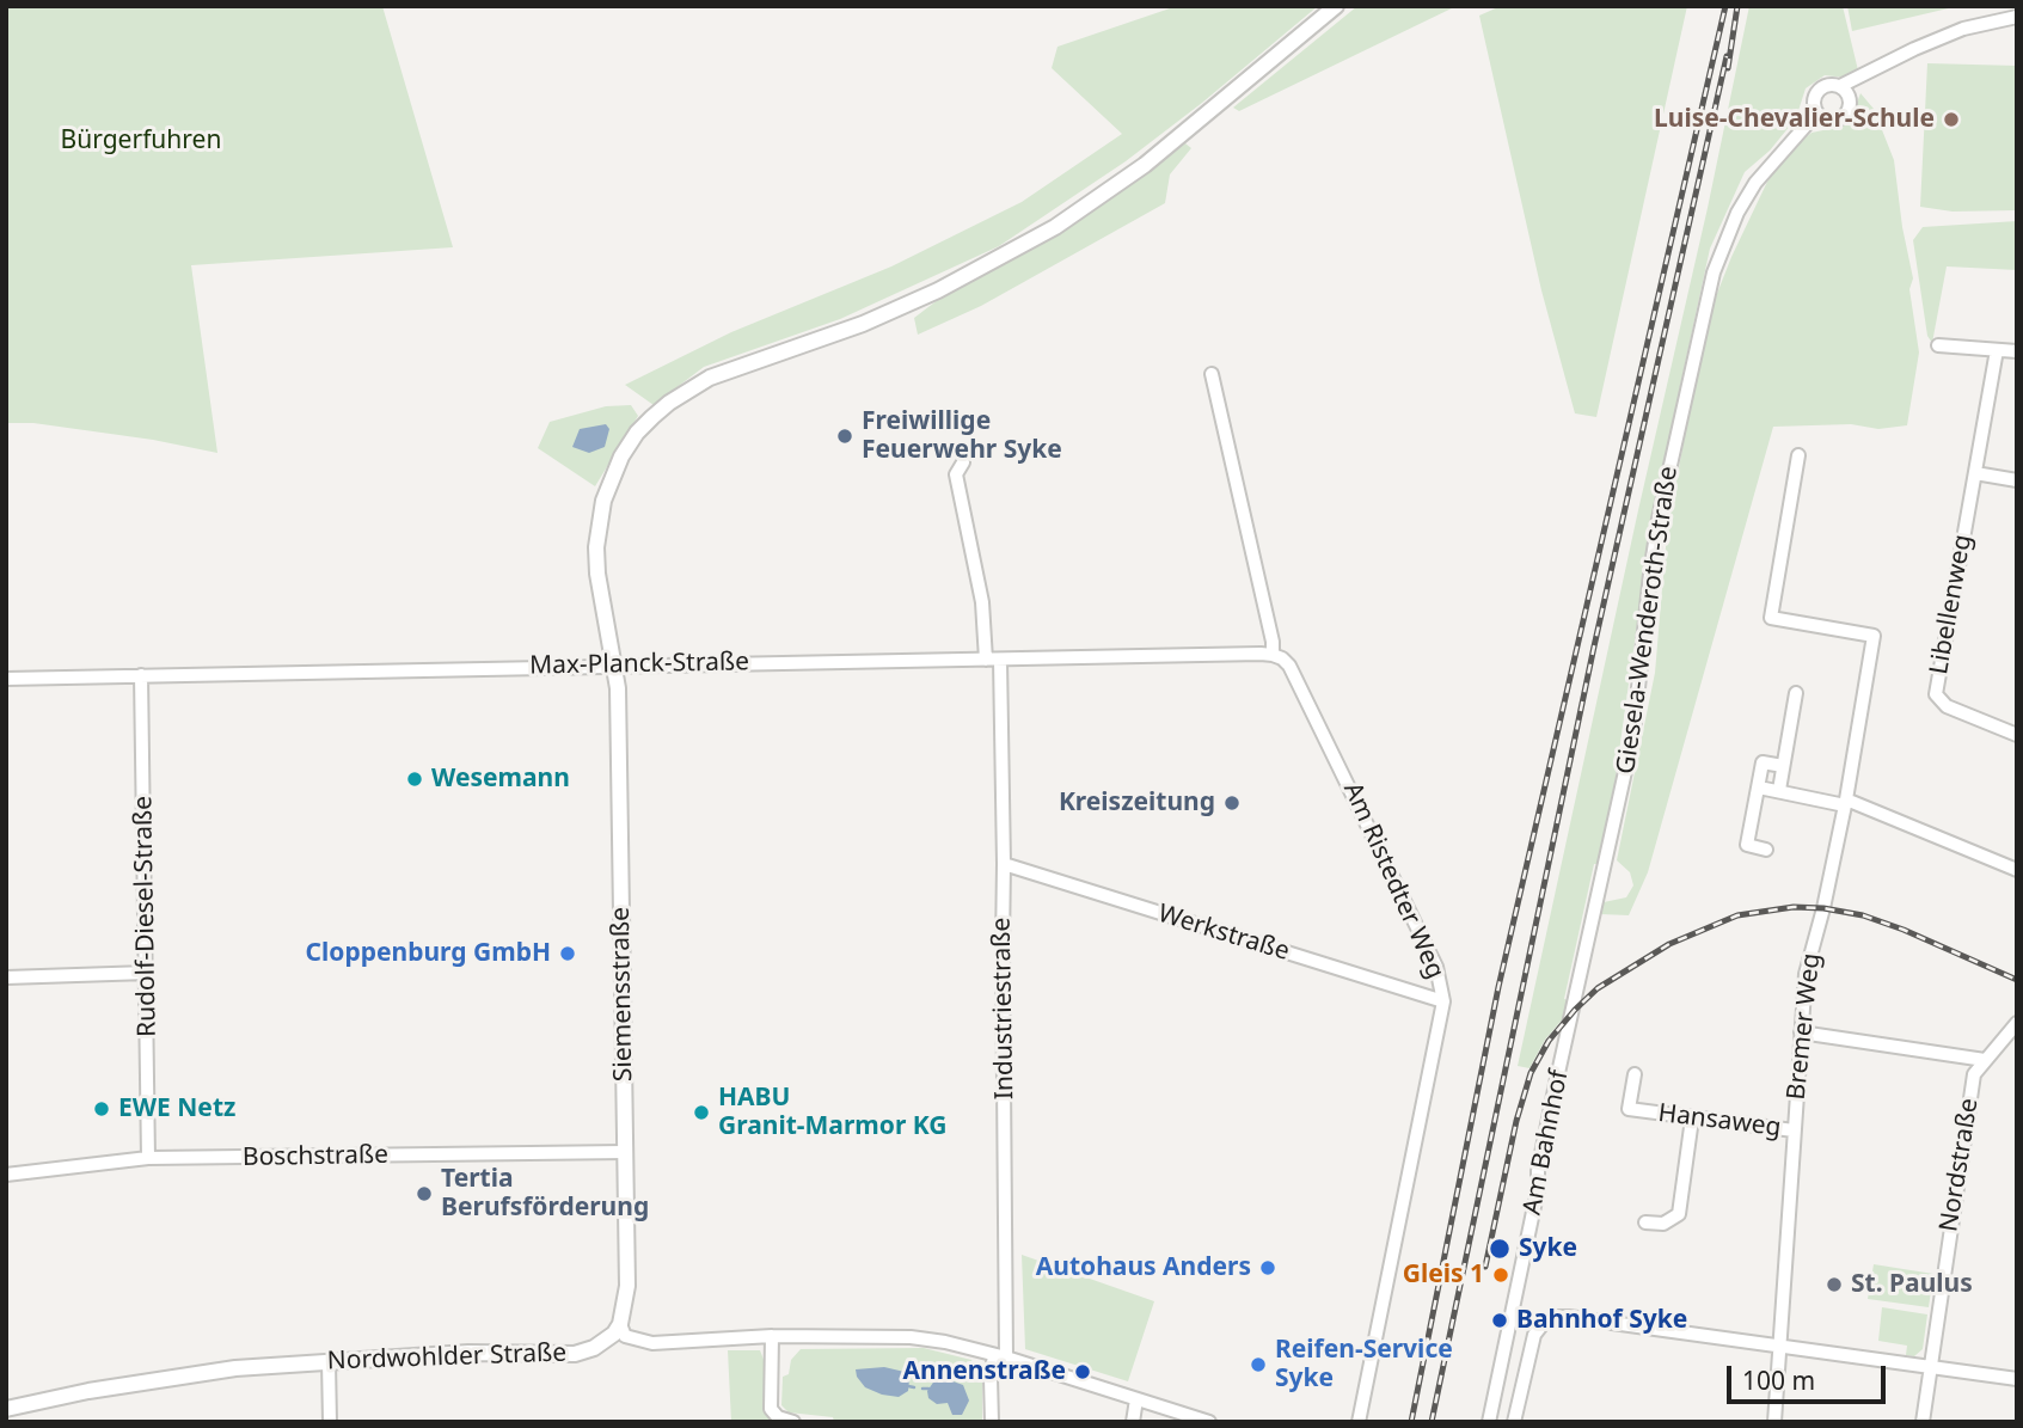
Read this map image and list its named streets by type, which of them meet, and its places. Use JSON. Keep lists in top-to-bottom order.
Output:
{
  "streets": {
    "main road": ["Siemensstraße", "Nordwohlder Straße"],
    "street": [
      "Libellenweg",
      "Giesela-Wenderoth-Straße",
      "Max-Planck-Straße",
      "Am Ristedter Weg",
      "Rudolf-Diesel-Straße",
      "Werkstraße",
      "Industriestraße",
      "Bremer Weg",
      "Hansaweg",
      "Am Bahnhof",
      "Boschstraße",
      "Nordstraße"
    ]
  },
  "crossings": [
    ["Giesela-Wenderoth-Straße", "Am Bahnhof"],
    ["Max-Planck-Straße", "Am Ristedter Weg"],
    ["Max-Planck-Straße", "Rudolf-Diesel-Straße"],
    ["Max-Planck-Straße", "Siemensstraße"],
    ["Max-Planck-Straße", "Industriestraße"],
    ["Am Ristedter Weg", "Werkstraße"],
    ["Rudolf-Diesel-Straße", "Boschstraße"],
    ["Werkstraße", "Industriestraße"],
    ["Siemensstraße", "Boschstraße"],
    ["Siemensstraße", "Nordwohlder Straße"],
    ["Bremer Weg", "Hansaweg"]
  ],
  "parks": ["Bürgerfuhren"],
  "places": [
    "Luise-Chevalier-Schule",
    "Freiwillige Feuerwehr Syke",
    "Wesemann",
    "Kreiszeitung",
    "Cloppenburg GmbH",
    "EWE Netz",
    "HABU Granit-Marmor KG",
    "Tertia Berufsförderung",
    "Syke",
    "Autohaus Anders",
    "Gleis 1",
    "St. Paulus",
    "Bahnhof Syke",
    "Reifen-Service Syke",
    "Annenstraße"
  ],
  "scale_bar": "100 m"
}
